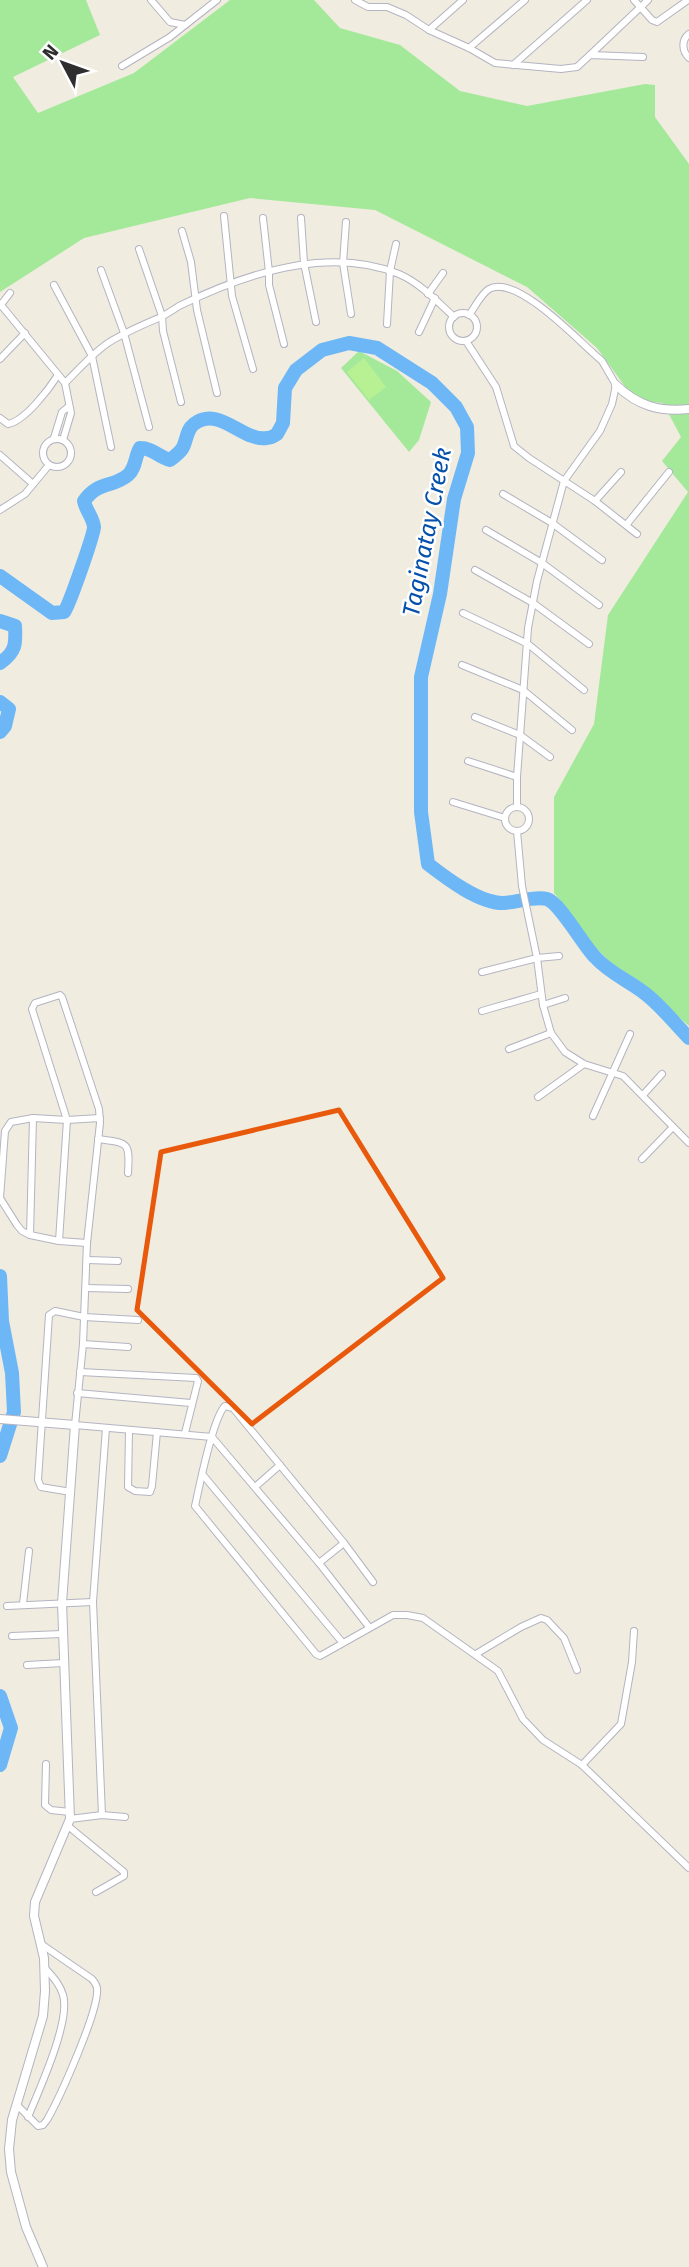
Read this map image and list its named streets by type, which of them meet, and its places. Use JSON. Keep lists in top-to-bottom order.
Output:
{
  "water": ["Taginatay Creek"],
  "north": "top left"
}
